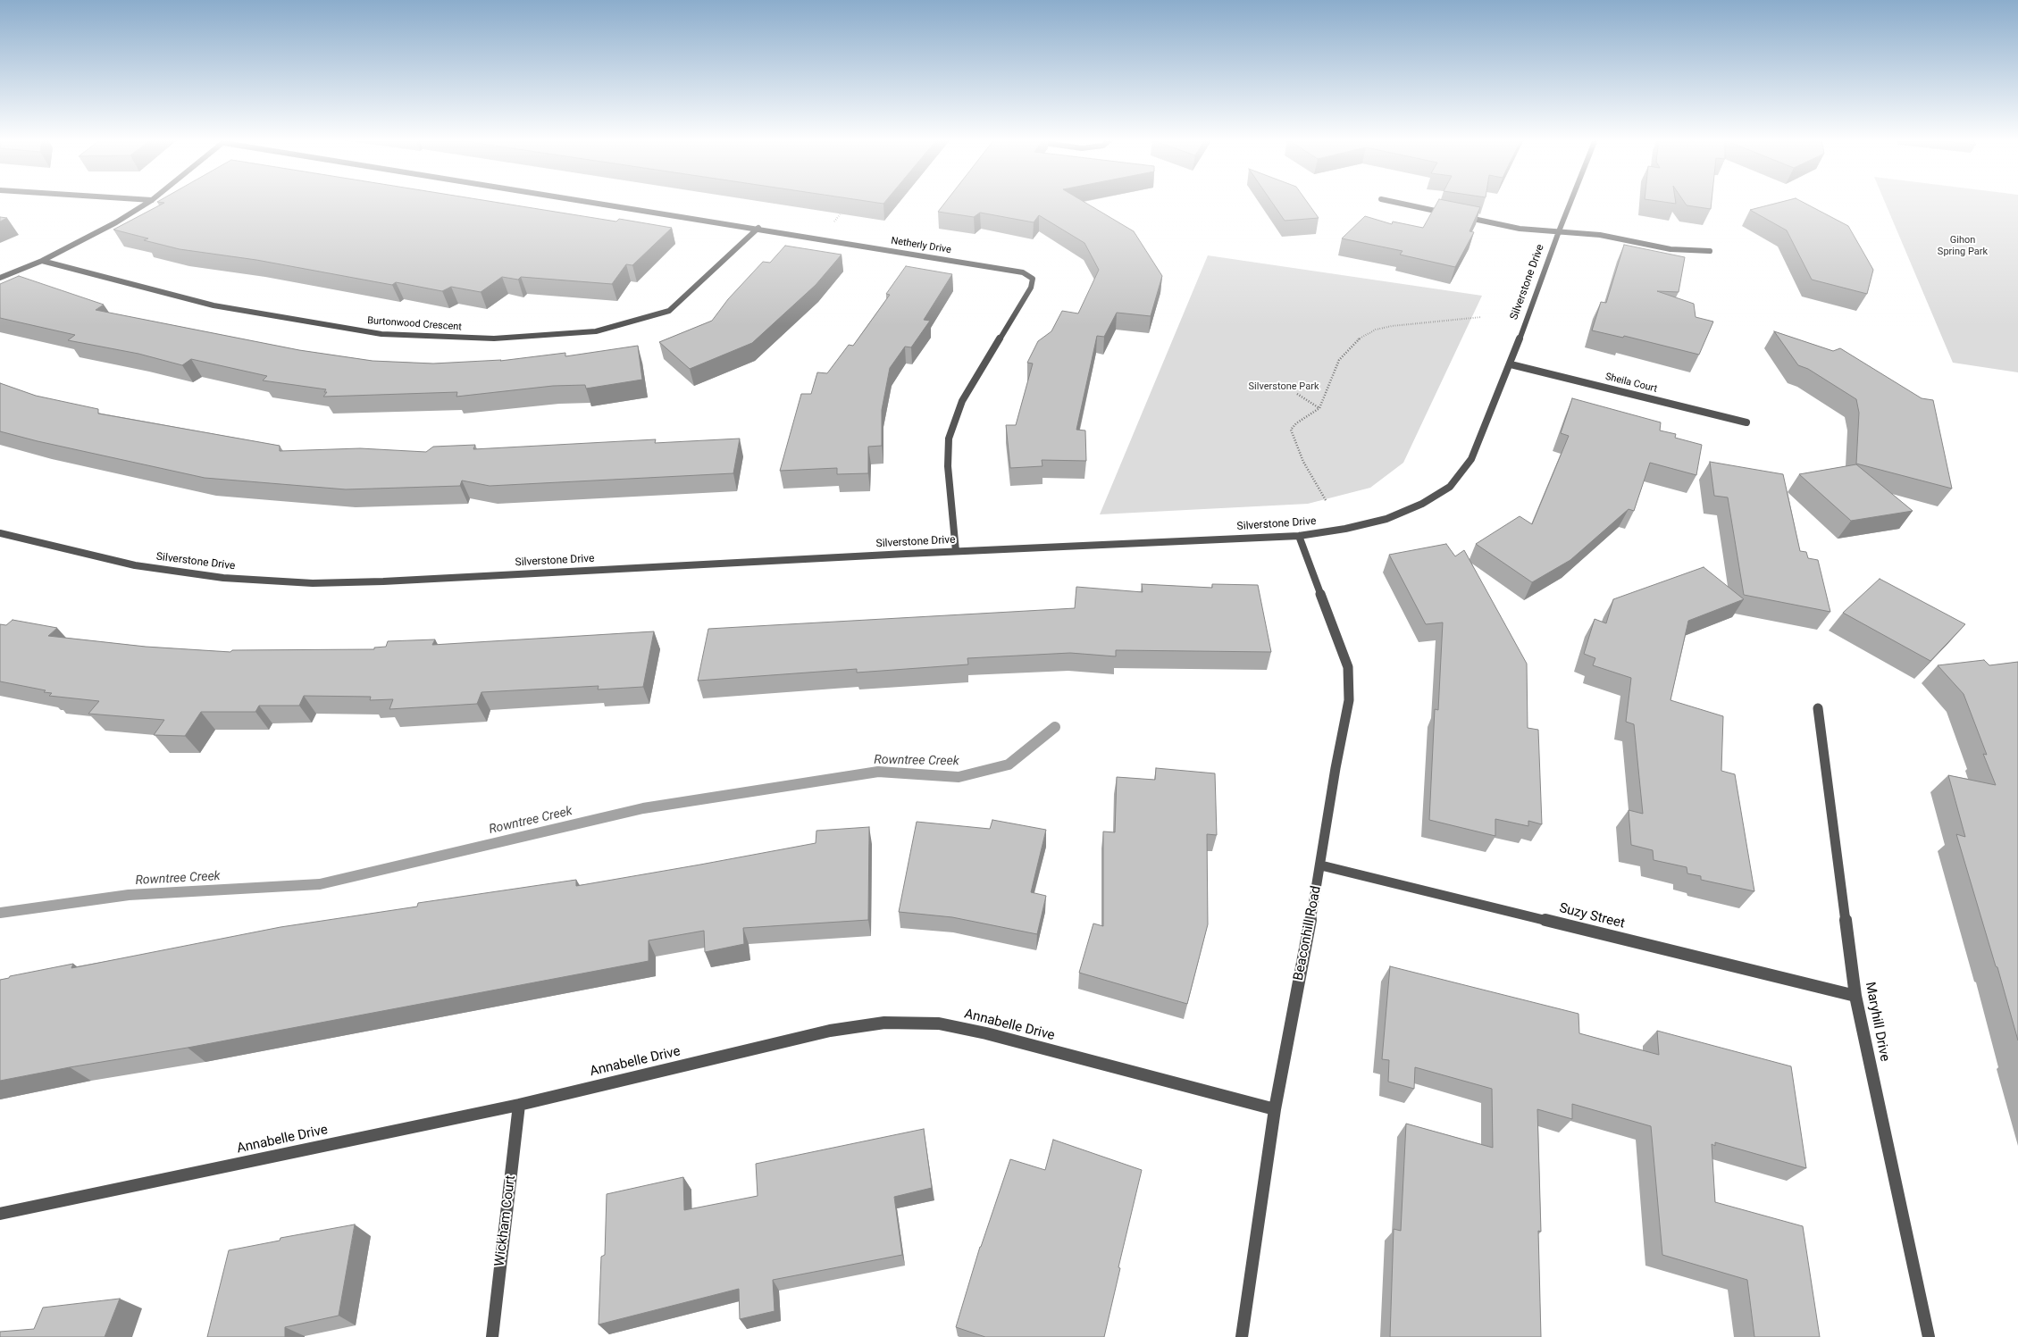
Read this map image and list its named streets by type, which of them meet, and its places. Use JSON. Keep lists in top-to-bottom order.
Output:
{
  "streets": {
    "street": [
      "Netherly Drive",
      "Silverstone Drive",
      "Burtonwood Crescent",
      "Sheila Court",
      "Suzy Street",
      "Beaconhill Road",
      "Maryhill Drive",
      "Annabelle Drive",
      "Wickham Court"
    ]
  },
  "crossings": [
    ["Netherly Drive", "Silverstone Drive"],
    ["Netherly Drive", "Burtonwood Crescent"],
    ["Silverstone Drive", "Sheila Court"],
    ["Silverstone Drive", "Beaconhill Road"],
    ["Suzy Street", "Beaconhill Road"],
    ["Suzy Street", "Maryhill Drive"],
    ["Beaconhill Road", "Annabelle Drive"],
    ["Annabelle Drive", "Wickham Court"]
  ],
  "water": ["Rowntree Creek"],
  "parks": ["Gihon Spring Park", "Silverstone Park"]
}
